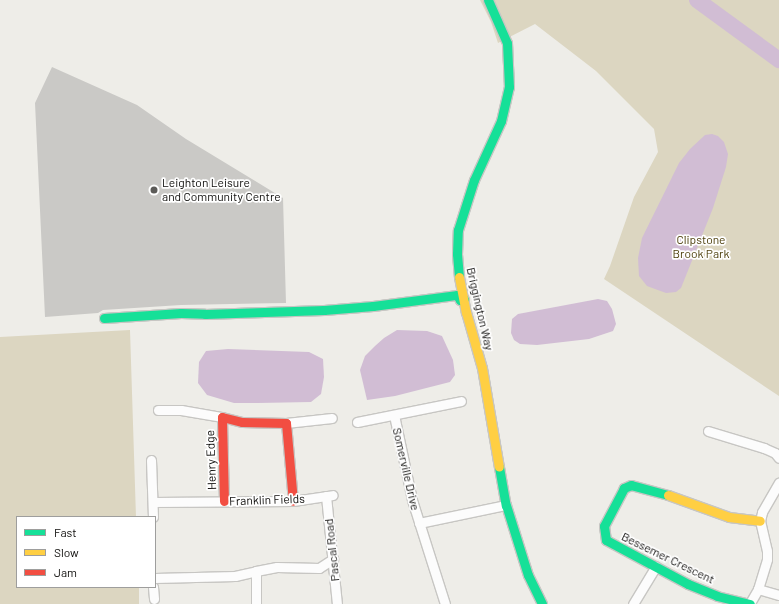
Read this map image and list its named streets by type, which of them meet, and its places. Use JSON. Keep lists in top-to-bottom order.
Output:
{
  "streets": {
    "street": [
      "Briggington Way",
      "Henry Edge",
      "Somerville Drive",
      "Franklin Fields",
      "Pascal Road",
      "Bessemer Crescent"
    ]
  },
  "crossings": [
    ["Briggington Way", "Somerville Drive"],
    ["Henry Edge", "Franklin Fields"],
    ["Franklin Fields", "Pascal Road"]
  ],
  "parks": ["Clipstone Brook Park"],
  "places": ["Leighton Leisure and Community Centre"],
  "legend": ["Fast", "Slow", "Jam"]
}
